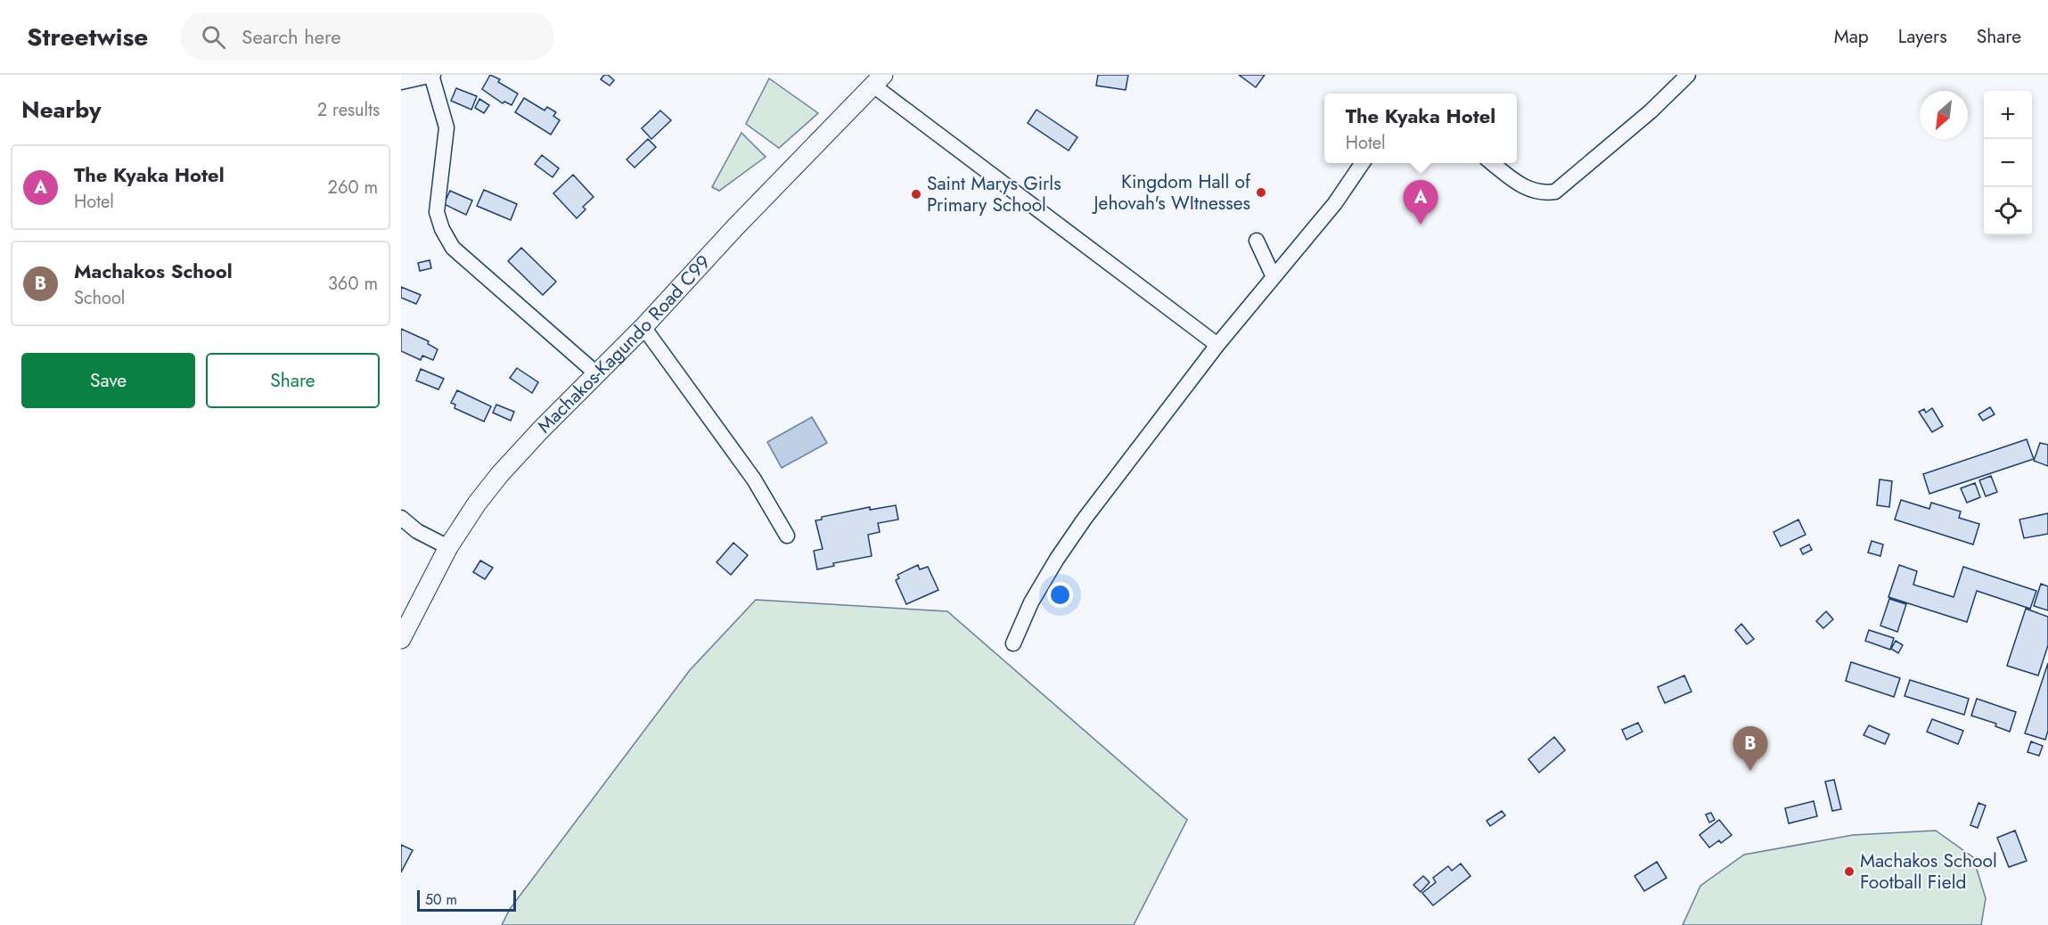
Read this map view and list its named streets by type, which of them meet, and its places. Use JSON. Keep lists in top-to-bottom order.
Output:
{
  "streets": {
    "main road": ["Machakos-Kagundo Road C99"]
  },
  "places": ["Kingdom Hall of Jehovah's WItnesses", "Saint Marys Girls Primary School", "Machakos School Football Field"],
  "scale_bar": "50 m",
  "north": "bottom left",
  "page": {
    "header": "Streetwise",
    "search": "Search here",
    "nav": ["Map", "Layers", "Share"],
    "heading": ["Nearby", "2 results"],
    "map_buttons": ["+", "−"],
    "popup": ["The Kyaka Hotel", "Hotel"],
    "list": [
      {
        "mark": "A",
        "name": "The Kyaka Hotel",
        "note": "Hotel",
        "value": "260 m"
      },
      {
        "mark": "B",
        "name": "Machakos School",
        "note": "School",
        "value": "360 m"
      }
    ],
    "pins": ["A", "B"],
    "buttons": ["Save", "Share"],
    "scale": "50 m"
  }
}
